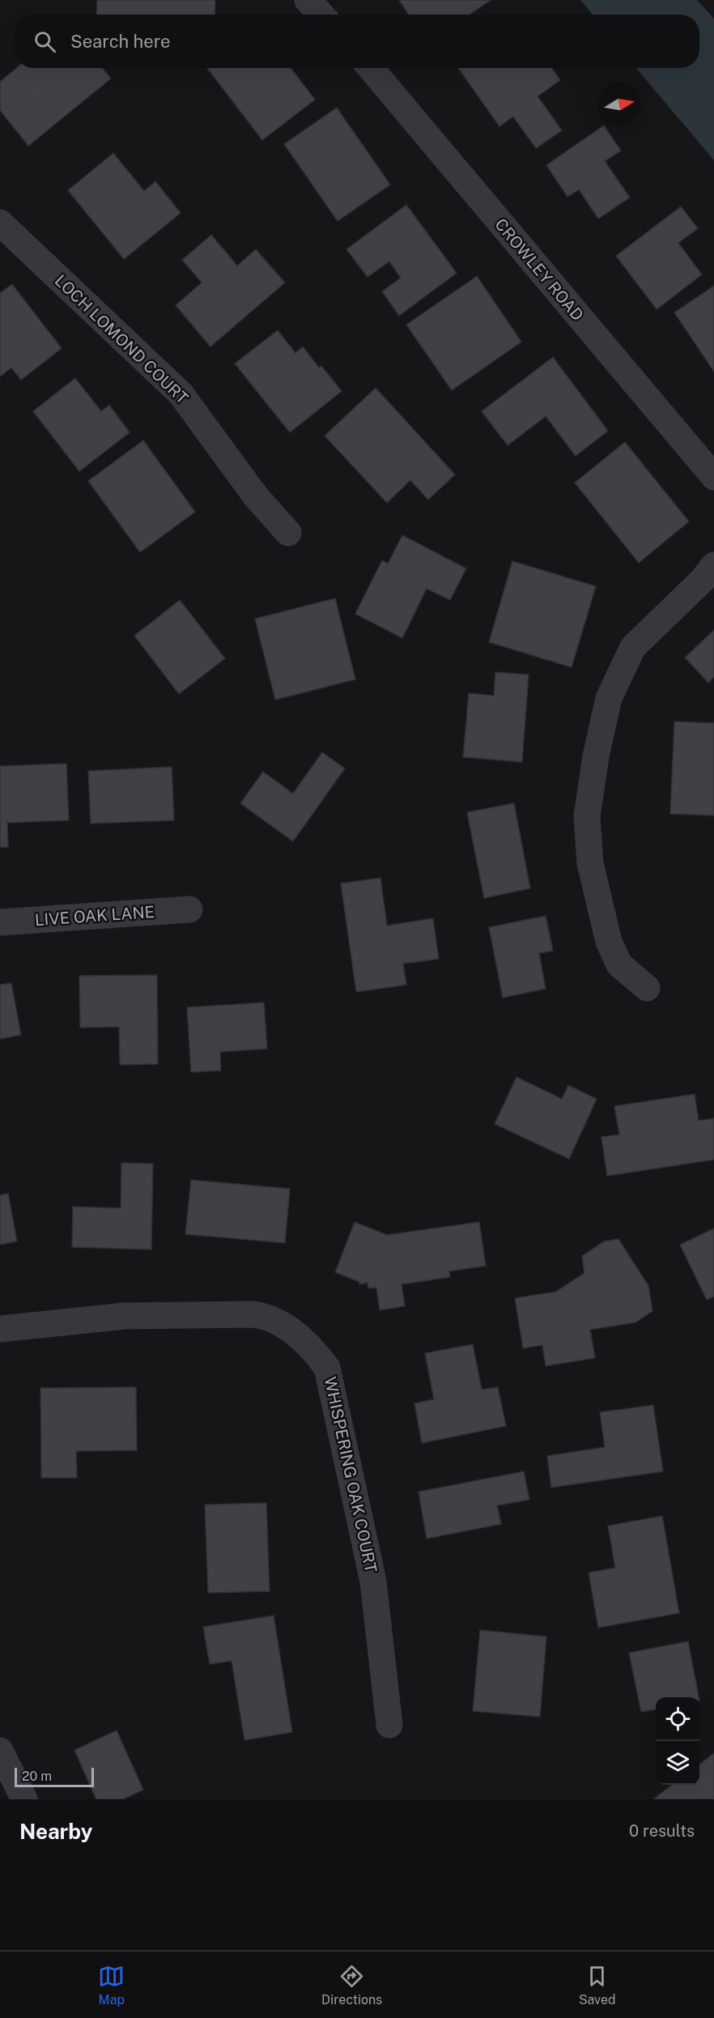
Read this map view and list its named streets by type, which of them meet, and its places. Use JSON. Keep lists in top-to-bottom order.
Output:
{
  "streets": {
    "street": [
      "CROWLEY ROAD",
      "LOCH LOMOND COURT",
      "LIVE OAK LANE",
      "WHISPERING OAK COURT"
    ]
  },
  "scale_bar": "20 m",
  "north": "right",
  "page": {
    "search": "Search here",
    "scale": "20 m",
    "heading": ["Nearby", "0 results"],
    "nav": ["Map", "Directions", "Saved"]
  }
}
